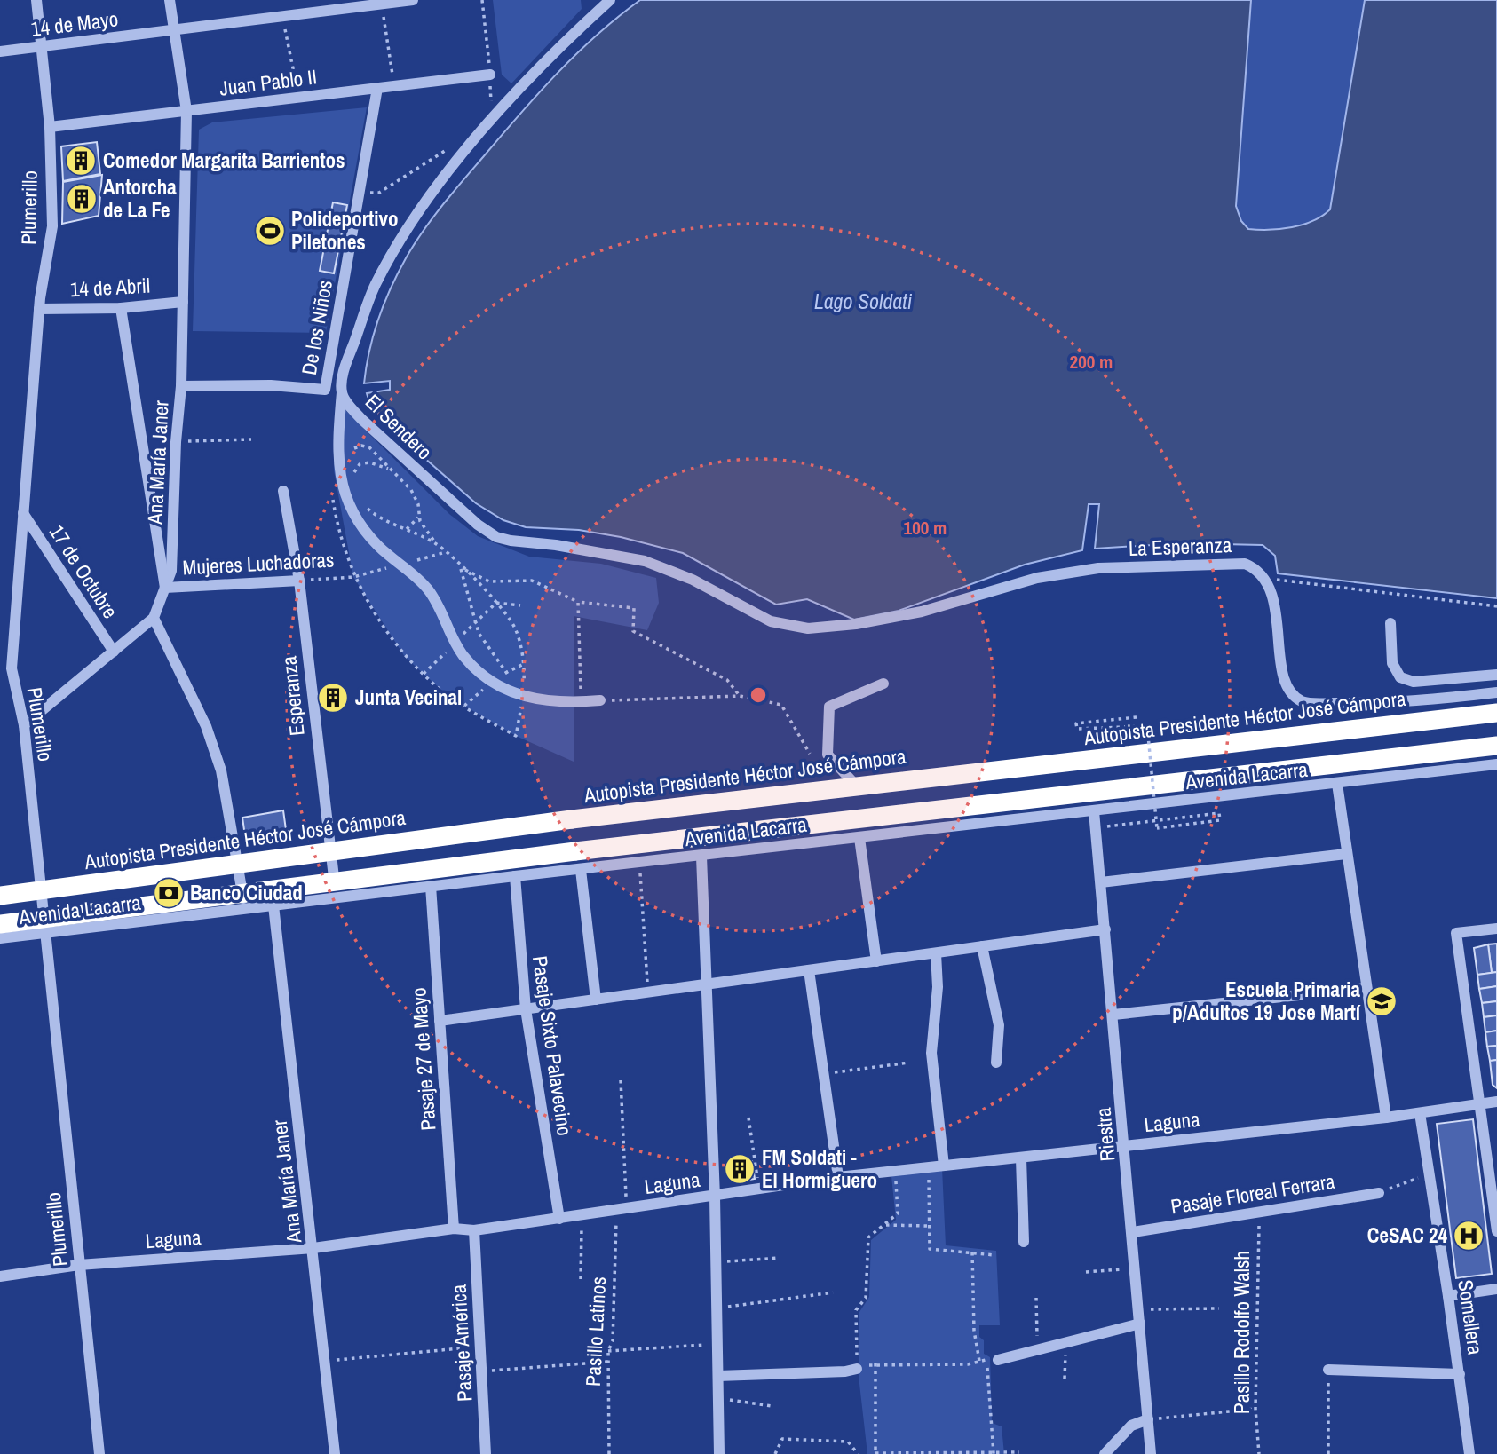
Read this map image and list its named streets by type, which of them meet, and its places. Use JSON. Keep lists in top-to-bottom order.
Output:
{
  "streets": {
    "highway": ["Autopista Presidente Héctor José Cámpora"],
    "street": [
      "14 de Mayo",
      "Juan Pablo II",
      "Plumerillo",
      "14 de Abril",
      "De los Niños",
      "El Sendero",
      "Ana María Janer",
      "La Esperanza",
      "Mujeres Luchadoras",
      "17 de Octubre",
      "Esperanza",
      "Avenida Lacarra",
      "Pasaje Sixto Palavecino",
      "Pasaje 27 de Mayo",
      "Laguna",
      "Riestra",
      "Pasaje Floreal Ferrara",
      "Somellera",
      "Pasaje América"
    ],
    "path": ["Pasillo Latinos", "Pasillo Rodolfo Walsh"]
  },
  "crossings": [
    ["14 de Mayo", "Plumerillo"],
    ["14 de Mayo", "Ana María Janer"],
    ["Juan Pablo II", "Plumerillo"],
    ["Juan Pablo II", "De los Niños"],
    ["Juan Pablo II", "Ana María Janer"],
    ["Plumerillo", "14 de Abril"],
    ["Plumerillo", "17 de Octubre"],
    ["Plumerillo", "Avenida Lacarra"],
    ["Plumerillo", "Laguna"],
    ["14 de Abril", "Ana María Janer"],
    ["De los Niños", "Ana María Janer"],
    ["El Sendero", "La Esperanza"],
    ["Ana María Janer", "Mujeres Luchadoras"],
    ["Ana María Janer", "Avenida Lacarra"],
    ["Ana María Janer", "Laguna"],
    ["Mujeres Luchadoras", "Esperanza"],
    ["Esperanza", "Avenida Lacarra"],
    ["Avenida Lacarra", "Pasaje Sixto Palavecino"],
    ["Avenida Lacarra", "Pasaje 27 de Mayo"],
    ["Avenida Lacarra", "Riestra"],
    ["Pasaje Sixto Palavecino", "Laguna"],
    ["Pasaje 27 de Mayo", "Laguna"],
    ["Laguna", "Riestra"],
    ["Laguna", "Somellera"],
    ["Laguna", "Pasillo Latinos"],
    ["Laguna", "Pasaje América"],
    ["Riestra", "Pasaje Floreal Ferrara"],
    ["Pasaje Floreal Ferrara", "Pasillo Rodolfo Walsh"]
  ],
  "water": ["Lago Soldati"],
  "places": {
    "building": [
      "Comedor Margarita Barrientos",
      "Antorcha de La Fe",
      "Junta Vecinal",
      "FM Soldati - El Hormiguero"
    ],
    "sports": ["Polideportivo Piletones"],
    "bank": ["Banco Ciudad"],
    "school or university": ["Escuela Primaria p/Adultos 19 Jose Martí"],
    "hospital": ["CeSAC 24"]
  },
  "rings": ["200 m", "100 m"]
}
